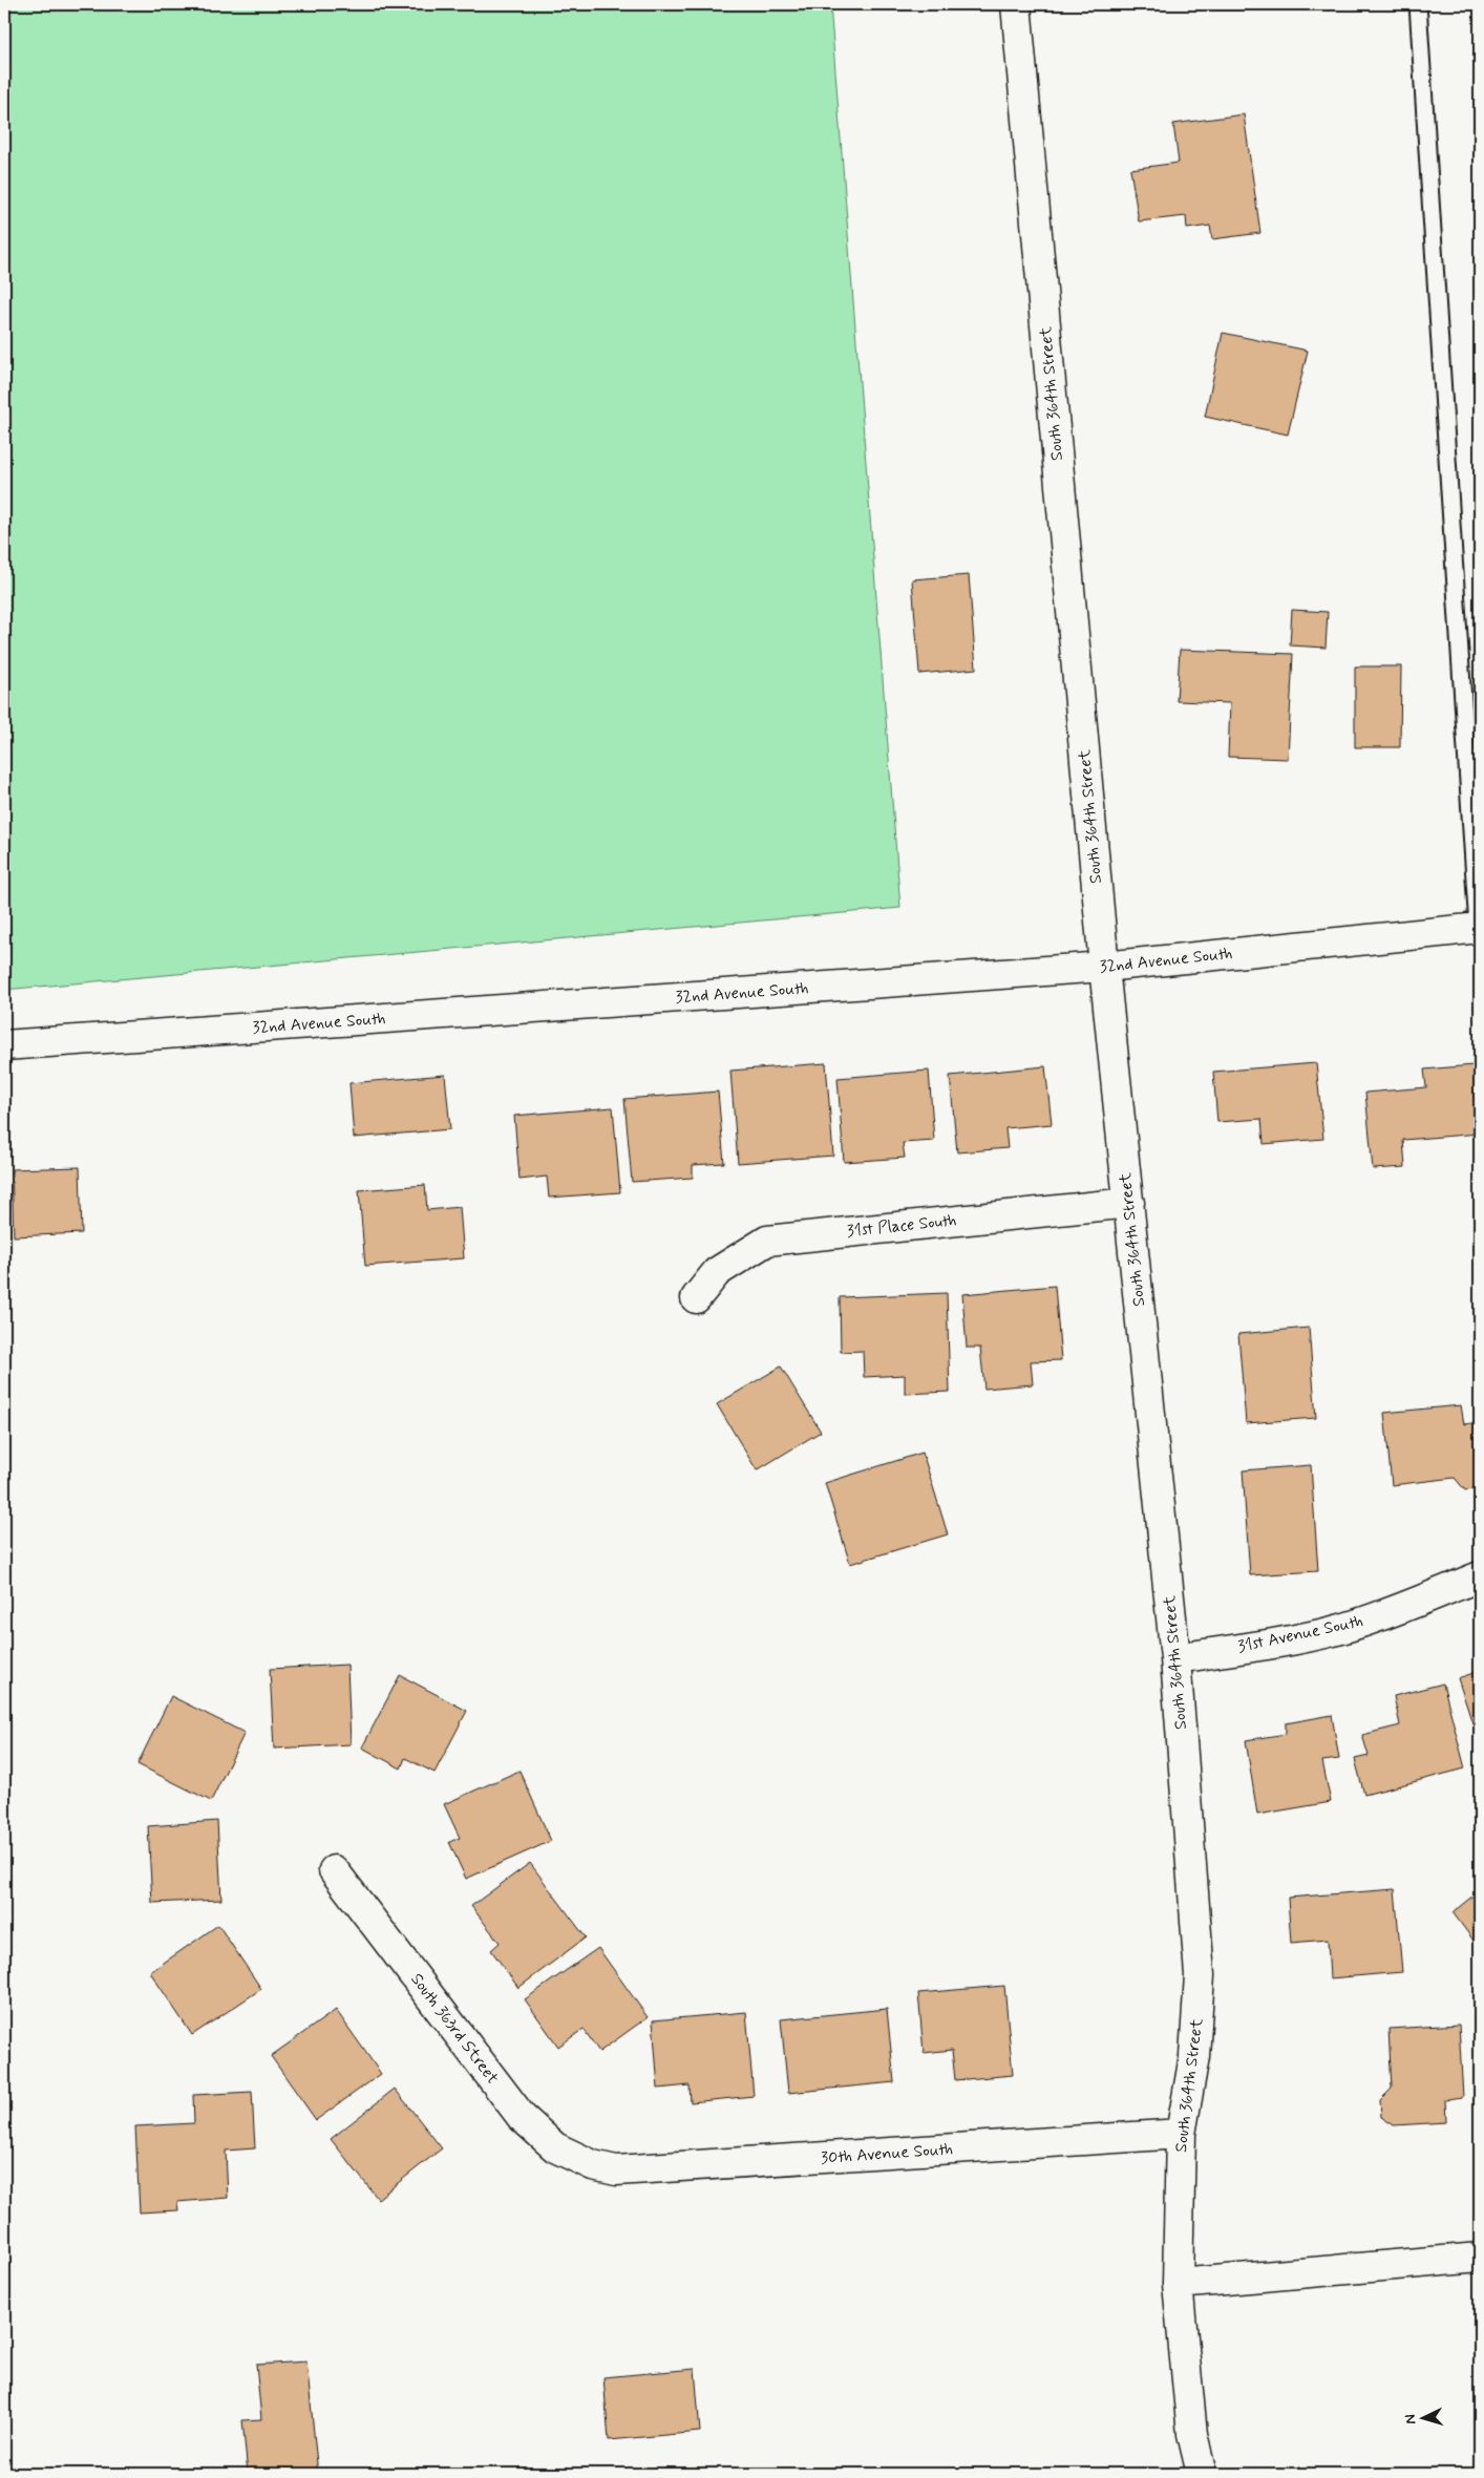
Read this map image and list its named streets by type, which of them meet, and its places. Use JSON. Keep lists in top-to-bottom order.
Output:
{
  "streets": {
    "street": [
      "South 364th Street",
      "32nd Avenue South",
      "31st Place South",
      "31st Avenue South",
      "South 363rd Street",
      "30th Avenue South"
    ]
  },
  "crossings": [
    ["South 364th Street", "32nd Avenue South"],
    ["South 364th Street", "31st Place South"],
    ["South 364th Street", "31st Avenue South"],
    ["South 364th Street", "30th Avenue South"],
    ["South 363rd Street", "30th Avenue South"]
  ],
  "north": "left"
}
